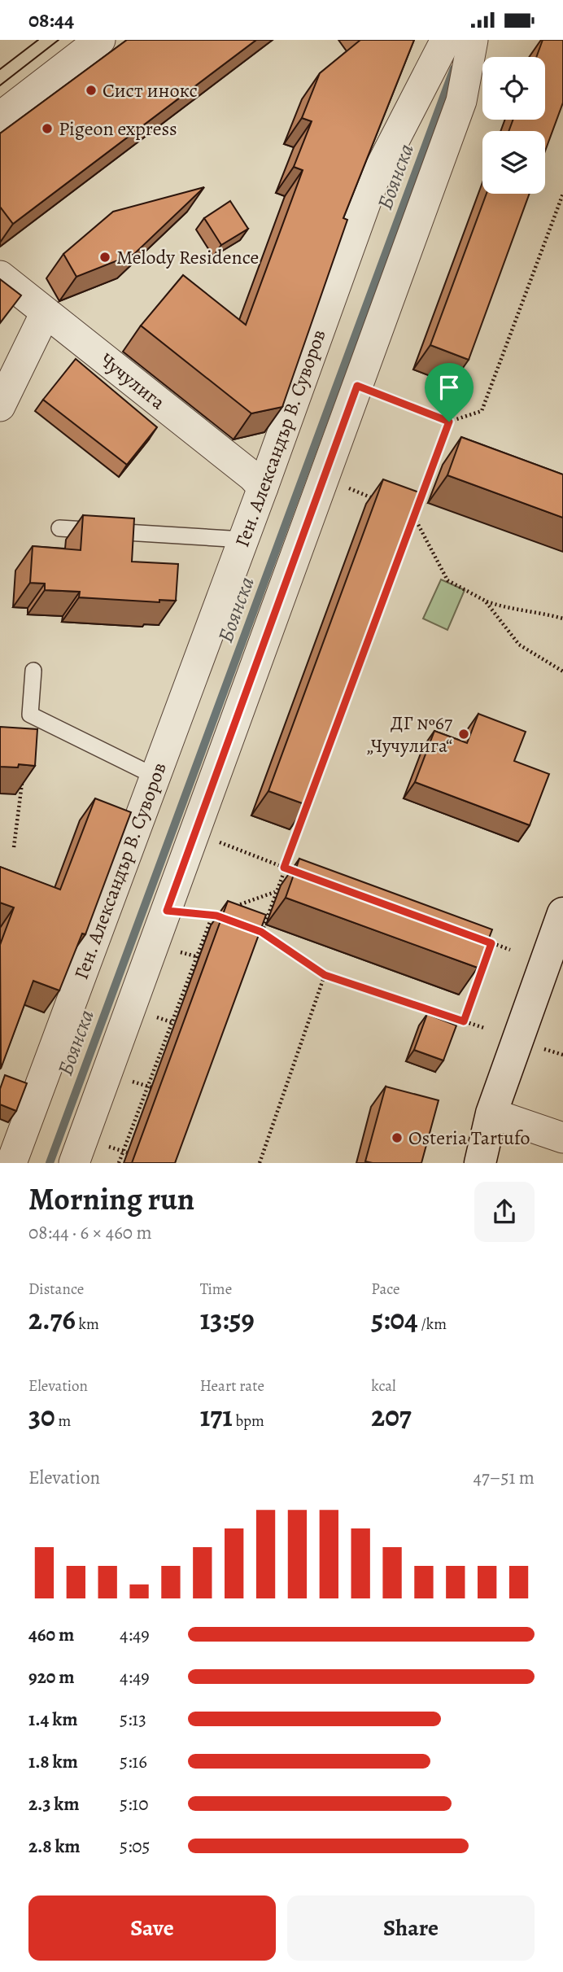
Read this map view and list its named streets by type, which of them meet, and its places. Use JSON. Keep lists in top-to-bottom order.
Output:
{
  "streets": {
    "street": ["Чучулига", "Ген. Александър В. Суворов"]
  },
  "crossings": [
    ["Чучулига", "Ген. Александър В. Суворов"]
  ],
  "water": ["Боянска"],
  "places": [
    "Сист инокс",
    "Pigeon express",
    "Melody Residence",
    "ДГ №67 „Чучулига“",
    "Osteria Tartufo"
  ],
  "page": {
    "status": "08:44",
    "heading": ["Morning run", "08:44 · 6 × 460 m"],
    "stats": [
      ["Distance", "2.76 km"],
      ["Time", "13:59"],
      ["Pace", "5:04 /km"],
      ["Elevation", "30 m"],
      ["Heart rate", "171 bpm"],
      ["kcal", "207"]
    ],
    "chart": ["Elevation", "47–51 m"],
    "list": [
      {
        "name": "460 m",
        "note": "4:49"
      },
      {
        "name": "920 m",
        "note": "4:49"
      },
      {
        "name": "1.4 km",
        "note": "5:13"
      },
      {
        "name": "1.8 km",
        "note": "5:16"
      },
      {
        "name": "2.3 km",
        "note": "5:10"
      },
      {
        "name": "2.8 km",
        "note": "5:05"
      }
    ],
    "buttons": ["Save", "Share"]
  }
}
